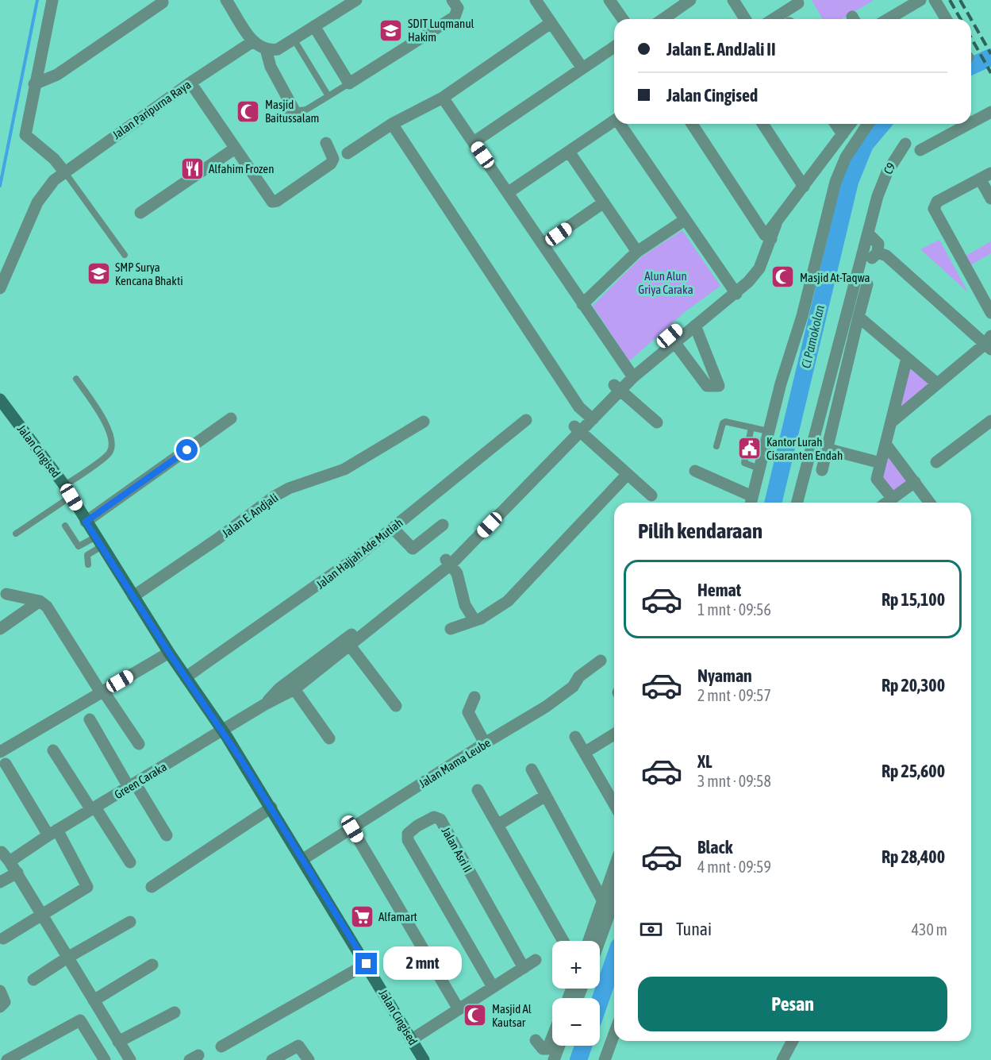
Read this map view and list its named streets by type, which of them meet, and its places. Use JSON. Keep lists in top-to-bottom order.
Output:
{
  "streets": {
    "main road": ["Jalan Cingised"],
    "street": [
      "Jalan Paripurna Raya",
      "C9",
      "Jalan E. Andjali",
      "Jalan Hajjah Ade Mutiah",
      "Jalan Mama Leube",
      "Green Caraka",
      "Jalan Asri II"
    ]
  },
  "crossings": [
    ["Jalan Cingised", "Jalan E. Andjali"],
    ["Jalan Cingised", "Jalan Hajjah Ade Mutiah"],
    ["Jalan Cingised", "Jalan Mama Leube"],
    ["Jalan Cingised", "Green Caraka"]
  ],
  "water": ["Ci Pamokolan"],
  "parks": ["Alun Alun Griya Caraka"],
  "places": {
    "school or university": ["SDIT Luqmanul Hakim", "SMP Surya Kencana Bhakti"],
    "mosque": ["Masjid Baitussalam", "Masjid At-Taqwa", "Masjid Al Kautsar"],
    "restaurant": ["Alfahim Frozen"],
    "public building": ["Kantor Lurah Cisaranten Endah"],
    "supermarket": ["Alfamart"]
  },
  "page": {
    "banner": ["Jalan E. AndJali II", "Jalan Cingised"],
    "heading": "Pilih kendaraan",
    "list": [
      {
        "name": "Hemat",
        "note": "1 mnt · 09:56",
        "value": "Rp 15,100"
      },
      {
        "name": "Nyaman",
        "note": "2 mnt · 09:57",
        "value": "Rp 20,300"
      },
      {
        "name": "XL",
        "note": "3 mnt · 09:58",
        "value": "Rp 25,600"
      },
      {
        "name": "Black",
        "note": "4 mnt · 09:59",
        "value": "Rp 28,400"
      }
    ],
    "pay": ["Tunai", "430 m"],
    "map_buttons": ["+", "−"],
    "bubble": "2 mnt",
    "buttons": "Pesan"
  }
}
